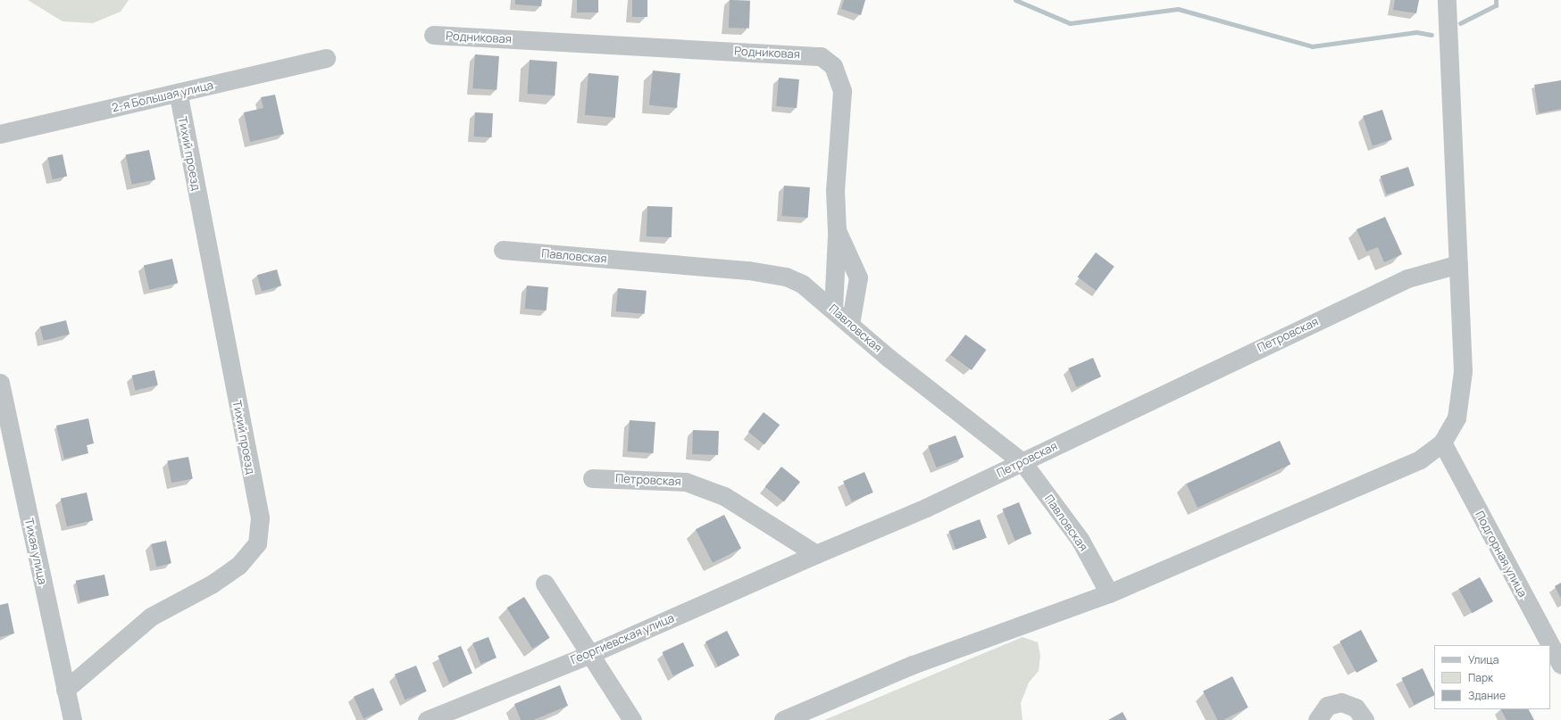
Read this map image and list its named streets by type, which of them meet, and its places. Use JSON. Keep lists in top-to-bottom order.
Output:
{
  "streets": {
    "street": [
      "Родниковая",
      "2-я Большая улица",
      "Тихий проезд",
      "Павловская",
      "Петровская",
      "Тихая улица",
      "Подгорная улица",
      "Георгиевская улица"
    ]
  },
  "crossings": [
    ["Родниковая", "Павловская"],
    ["2-я Большая улица", "Тихий проезд"],
    ["Тихий проезд", "Тихая улица"],
    ["Павловская", "Петровская"],
    ["Петровская", "Георгиевская улица"]
  ],
  "legend": ["Улица", "Парк", "Здание"]
}
